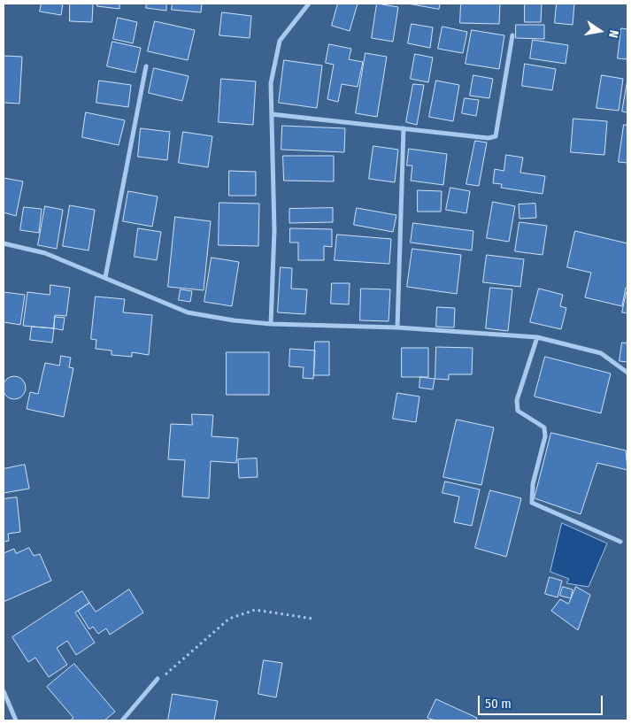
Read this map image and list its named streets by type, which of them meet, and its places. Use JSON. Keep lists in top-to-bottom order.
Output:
{
  "scale_bar": "50 m",
  "north": "right"
}
